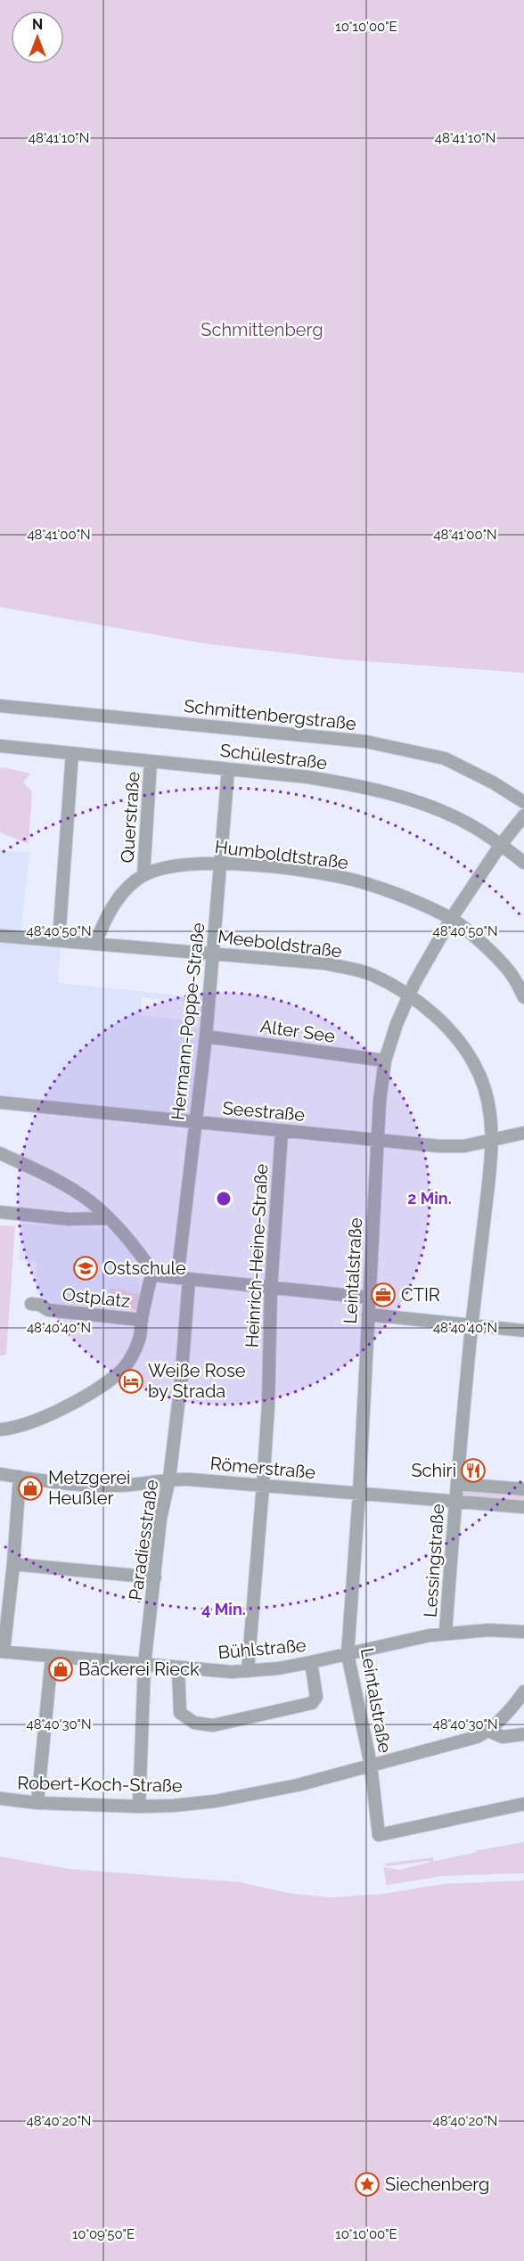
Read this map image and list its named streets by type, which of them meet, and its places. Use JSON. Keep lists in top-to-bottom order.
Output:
{
  "streets": {
    "street": [
      "Schmittenbergstraße",
      "Schülestraße",
      "Querstraße",
      "Humboldtstraße",
      "Meeboldstraße",
      "Hermann-Poppe-Straße",
      "Alter See",
      "Seestraße",
      "Heinrich-Heine-Straße",
      "Leintalstraße",
      "Ostplatz",
      "Römerstraße",
      "Paradiesstraße",
      "Lessingstraße",
      "Bühlstraße",
      "Robert-Koch-Straße"
    ]
  },
  "crossings": [
    ["Schülestraße", "Querstraße"],
    ["Schülestraße", "Hermann-Poppe-Straße"],
    ["Schülestraße", "Leintalstraße"],
    ["Querstraße", "Humboldtstraße"],
    ["Humboldtstraße", "Meeboldstraße"],
    ["Humboldtstraße", "Hermann-Poppe-Straße"],
    ["Humboldtstraße", "Leintalstraße"],
    ["Meeboldstraße", "Hermann-Poppe-Straße"],
    ["Meeboldstraße", "Seestraße"],
    ["Meeboldstraße", "Leintalstraße"],
    ["Meeboldstraße", "Lessingstraße"],
    ["Hermann-Poppe-Straße", "Alter See"],
    ["Hermann-Poppe-Straße", "Seestraße"],
    ["Hermann-Poppe-Straße", "Paradiesstraße"],
    ["Alter See", "Leintalstraße"],
    ["Seestraße", "Heinrich-Heine-Straße"],
    ["Seestraße", "Leintalstraße"],
    ["Seestraße", "Lessingstraße"],
    ["Heinrich-Heine-Straße", "Römerstraße"],
    ["Heinrich-Heine-Straße", "Bühlstraße"],
    ["Leintalstraße", "Römerstraße"],
    ["Leintalstraße", "Bühlstraße"],
    ["Leintalstraße", "Robert-Koch-Straße"],
    ["Römerstraße", "Paradiesstraße"],
    ["Römerstraße", "Lessingstraße"],
    ["Paradiesstraße", "Bühlstraße"],
    ["Paradiesstraße", "Robert-Koch-Straße"],
    ["Lessingstraße", "Bühlstraße"]
  ],
  "parks": ["Schmittenberg"],
  "places": {
    "school or university": ["Ostschule"],
    "office": ["CTIR"],
    "hotel": ["Weiße Rose by Strada"],
    "restaurant": ["Schiri"],
    "shop": ["Metzgerei Heußler", "Bäckerei Rieck"],
    "place": ["Siechenberg"]
  },
  "north": "top",
  "coordinates": [
    "10°10'00\"E",
    "48°41'10\"N",
    "48°41'00\"N",
    "48°40'50\"N",
    "48°40'40\"N",
    "48°40'30\"N",
    "48°40'20\"N",
    "10°09'50\"E"
  ],
  "rings": ["2 Min.", "4 Min."]
}
